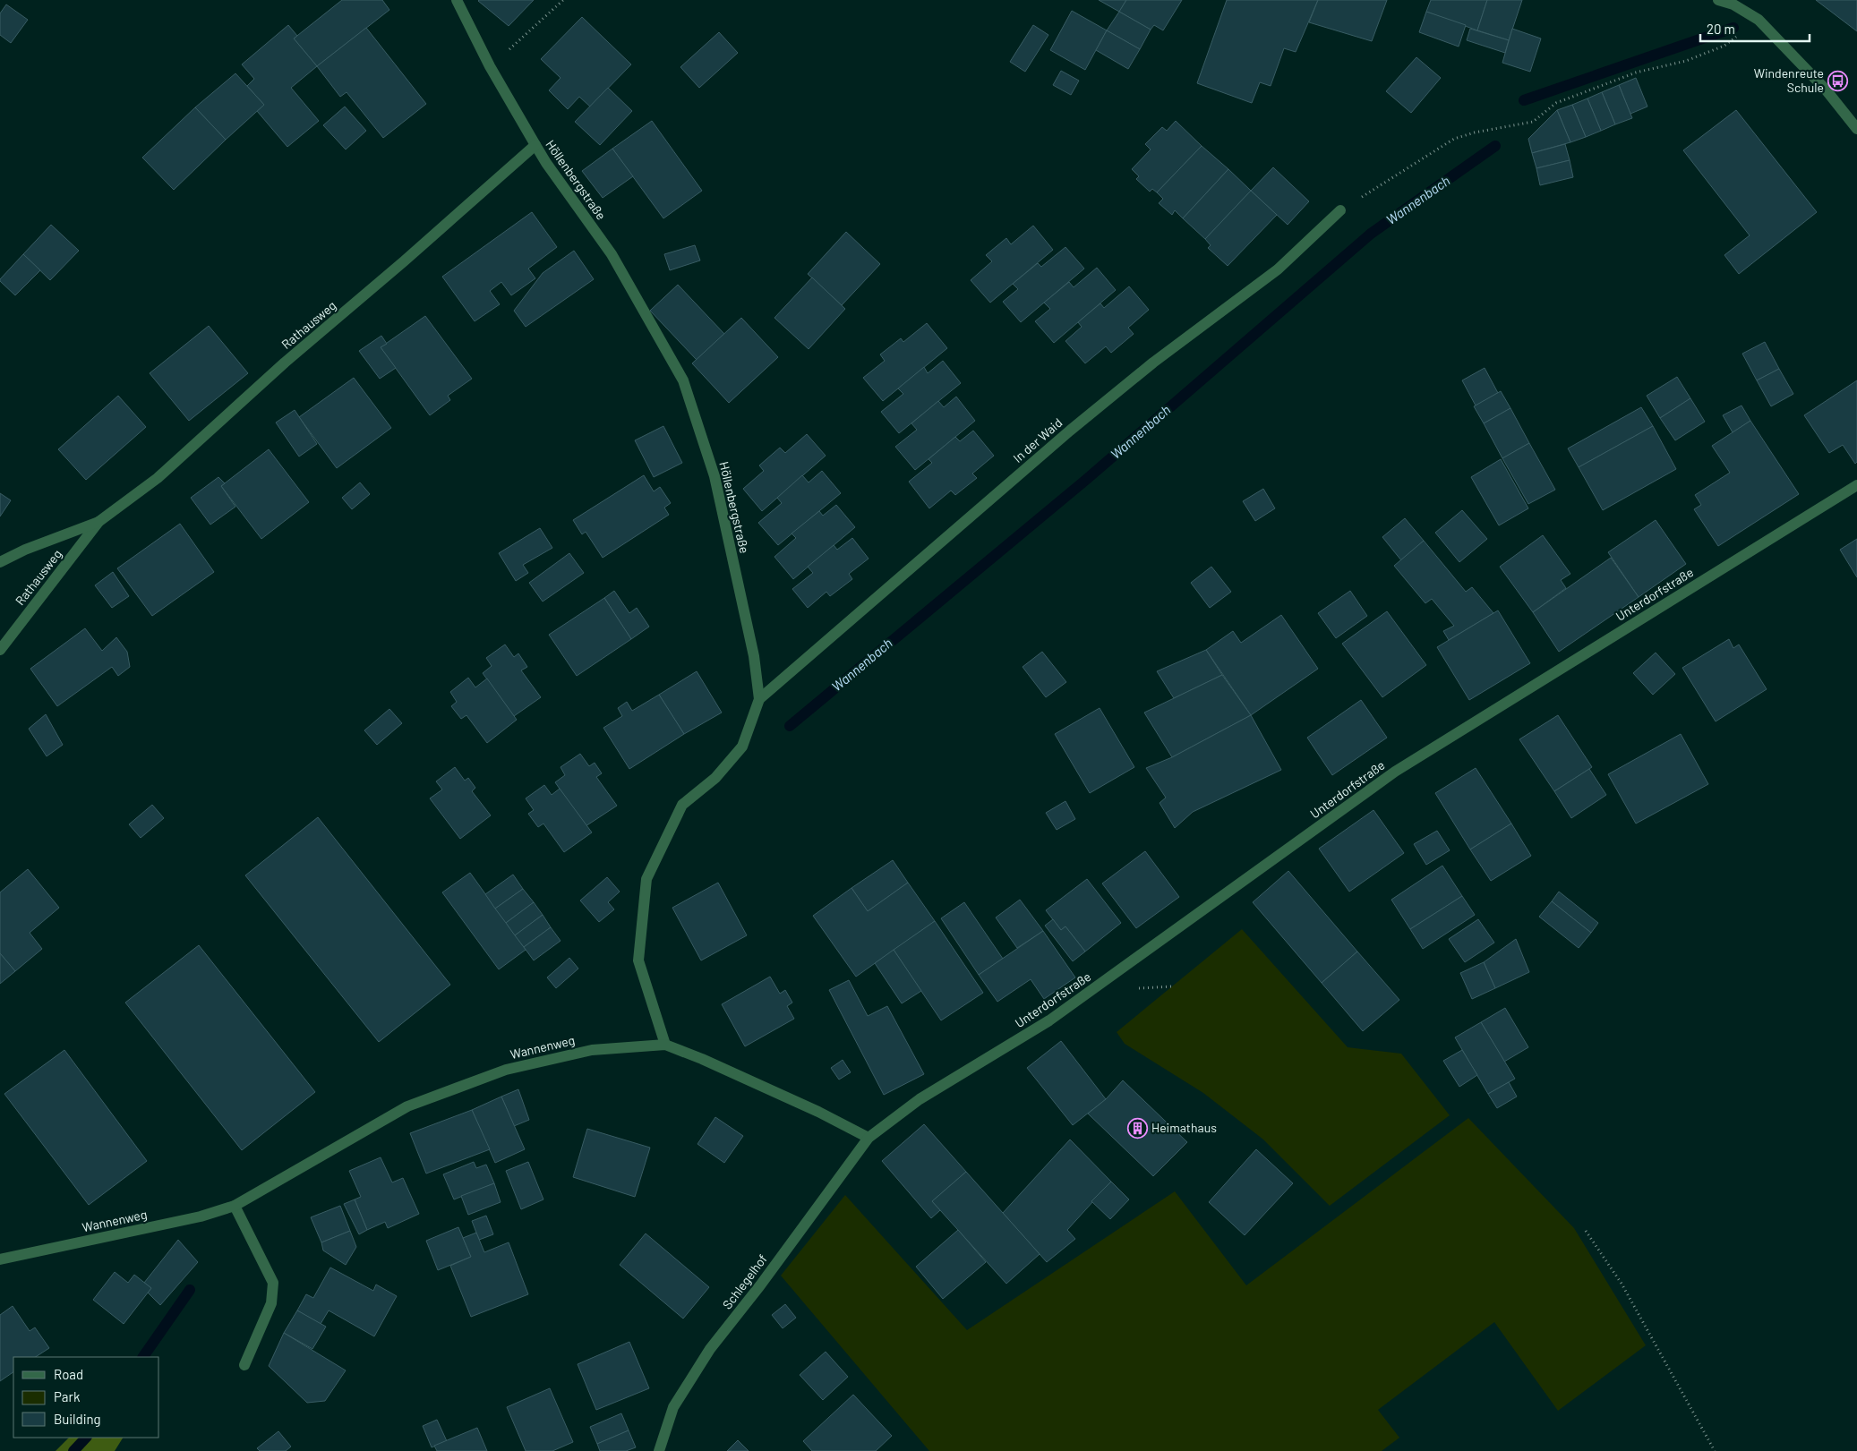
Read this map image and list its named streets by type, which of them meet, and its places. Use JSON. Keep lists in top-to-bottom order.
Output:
{
  "streets": {
    "street": [
      "Höllenbergstraße",
      "Rathausweg",
      "In der Waid",
      "Unterdorfstraße",
      "Wannenweg",
      "Schlegelhof"
    ]
  },
  "crossings": [
    ["Höllenbergstraße", "Rathausweg"],
    ["Höllenbergstraße", "In der Waid"],
    ["Höllenbergstraße", "Wannenweg"],
    ["Unterdorfstraße", "Wannenweg"],
    ["Unterdorfstraße", "Schlegelhof"],
    ["Wannenweg", "Schlegelhof"]
  ],
  "water": ["Wannenbach"],
  "places": {
    "bus stop": ["Windenreute Schule"],
    "building": ["Heimathaus"]
  },
  "legend": ["Road", "Park", "Building"],
  "scale_bar": "20 m"
}
